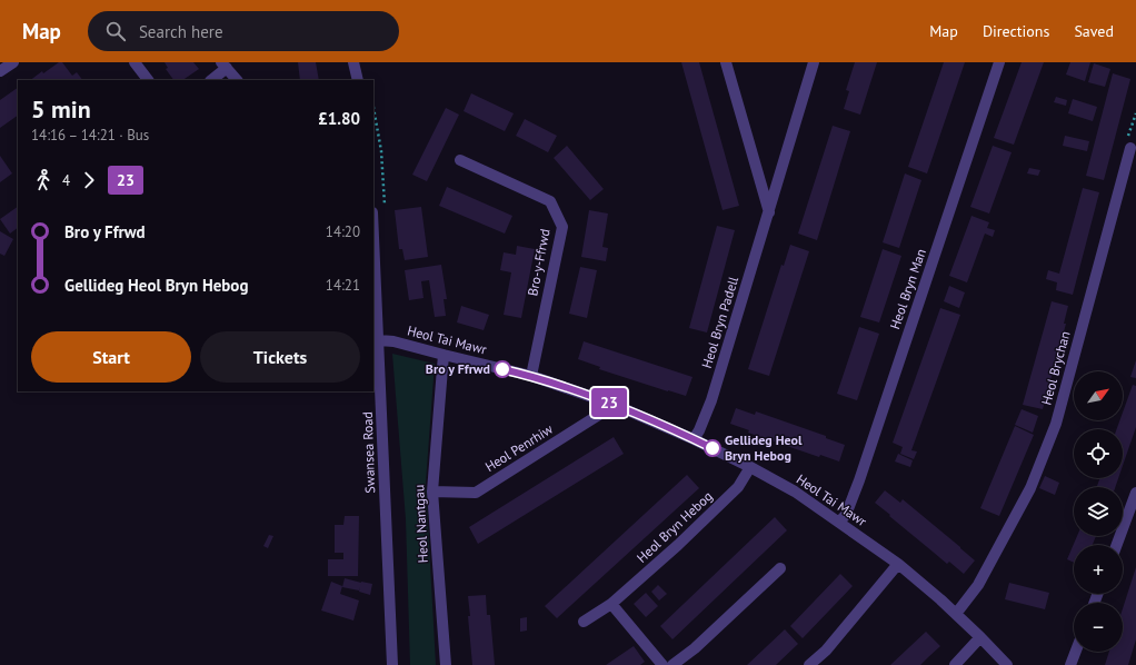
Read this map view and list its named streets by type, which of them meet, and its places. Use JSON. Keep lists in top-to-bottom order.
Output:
{
  "streets": {
    "street": [
      "Bro-y-Ffrwd",
      "Heol Bryn Man",
      "Heol Bryn Padell",
      "Heol Tai Mawr",
      "Heol Brychan",
      "Heol Penrhiw",
      "Swansea Road",
      "Heol Nantgau",
      "Heol Bryn Hebog"
    ]
  },
  "crossings": [
    ["Bro-y-Ffrwd", "Heol Tai Mawr"],
    ["Heol Bryn Man", "Heol Tai Mawr"],
    ["Heol Bryn Padell", "Heol Tai Mawr"],
    ["Heol Tai Mawr", "Heol Brychan"],
    ["Heol Tai Mawr", "Heol Penrhiw"],
    ["Heol Tai Mawr", "Swansea Road"],
    ["Heol Tai Mawr", "Heol Nantgau"],
    ["Heol Tai Mawr", "Heol Bryn Hebog"],
    ["Heol Penrhiw", "Heol Nantgau"]
  ],
  "places": ["Bro y Ffrwd", "Gellideg Heol Bryn Hebog"],
  "lines": ["bus line 23"],
  "north": "top right",
  "page": {
    "header": "Map",
    "search": "Search here",
    "nav": ["Map", "Directions", "Saved"],
    "on_map": "23",
    "heading": ["5 min", "14:16 – 14:21 · Bus", "£1.80"],
    "legs": ["4", "23"],
    "list": [
      {
        "name": "Bro y Ffrwd",
        "value": "14:20"
      },
      {
        "name": "Gellideg Heol Bryn Hebog",
        "value": "14:21"
      }
    ],
    "buttons": ["Start", "Tickets"],
    "map_buttons": ["+", "−"]
  }
}
